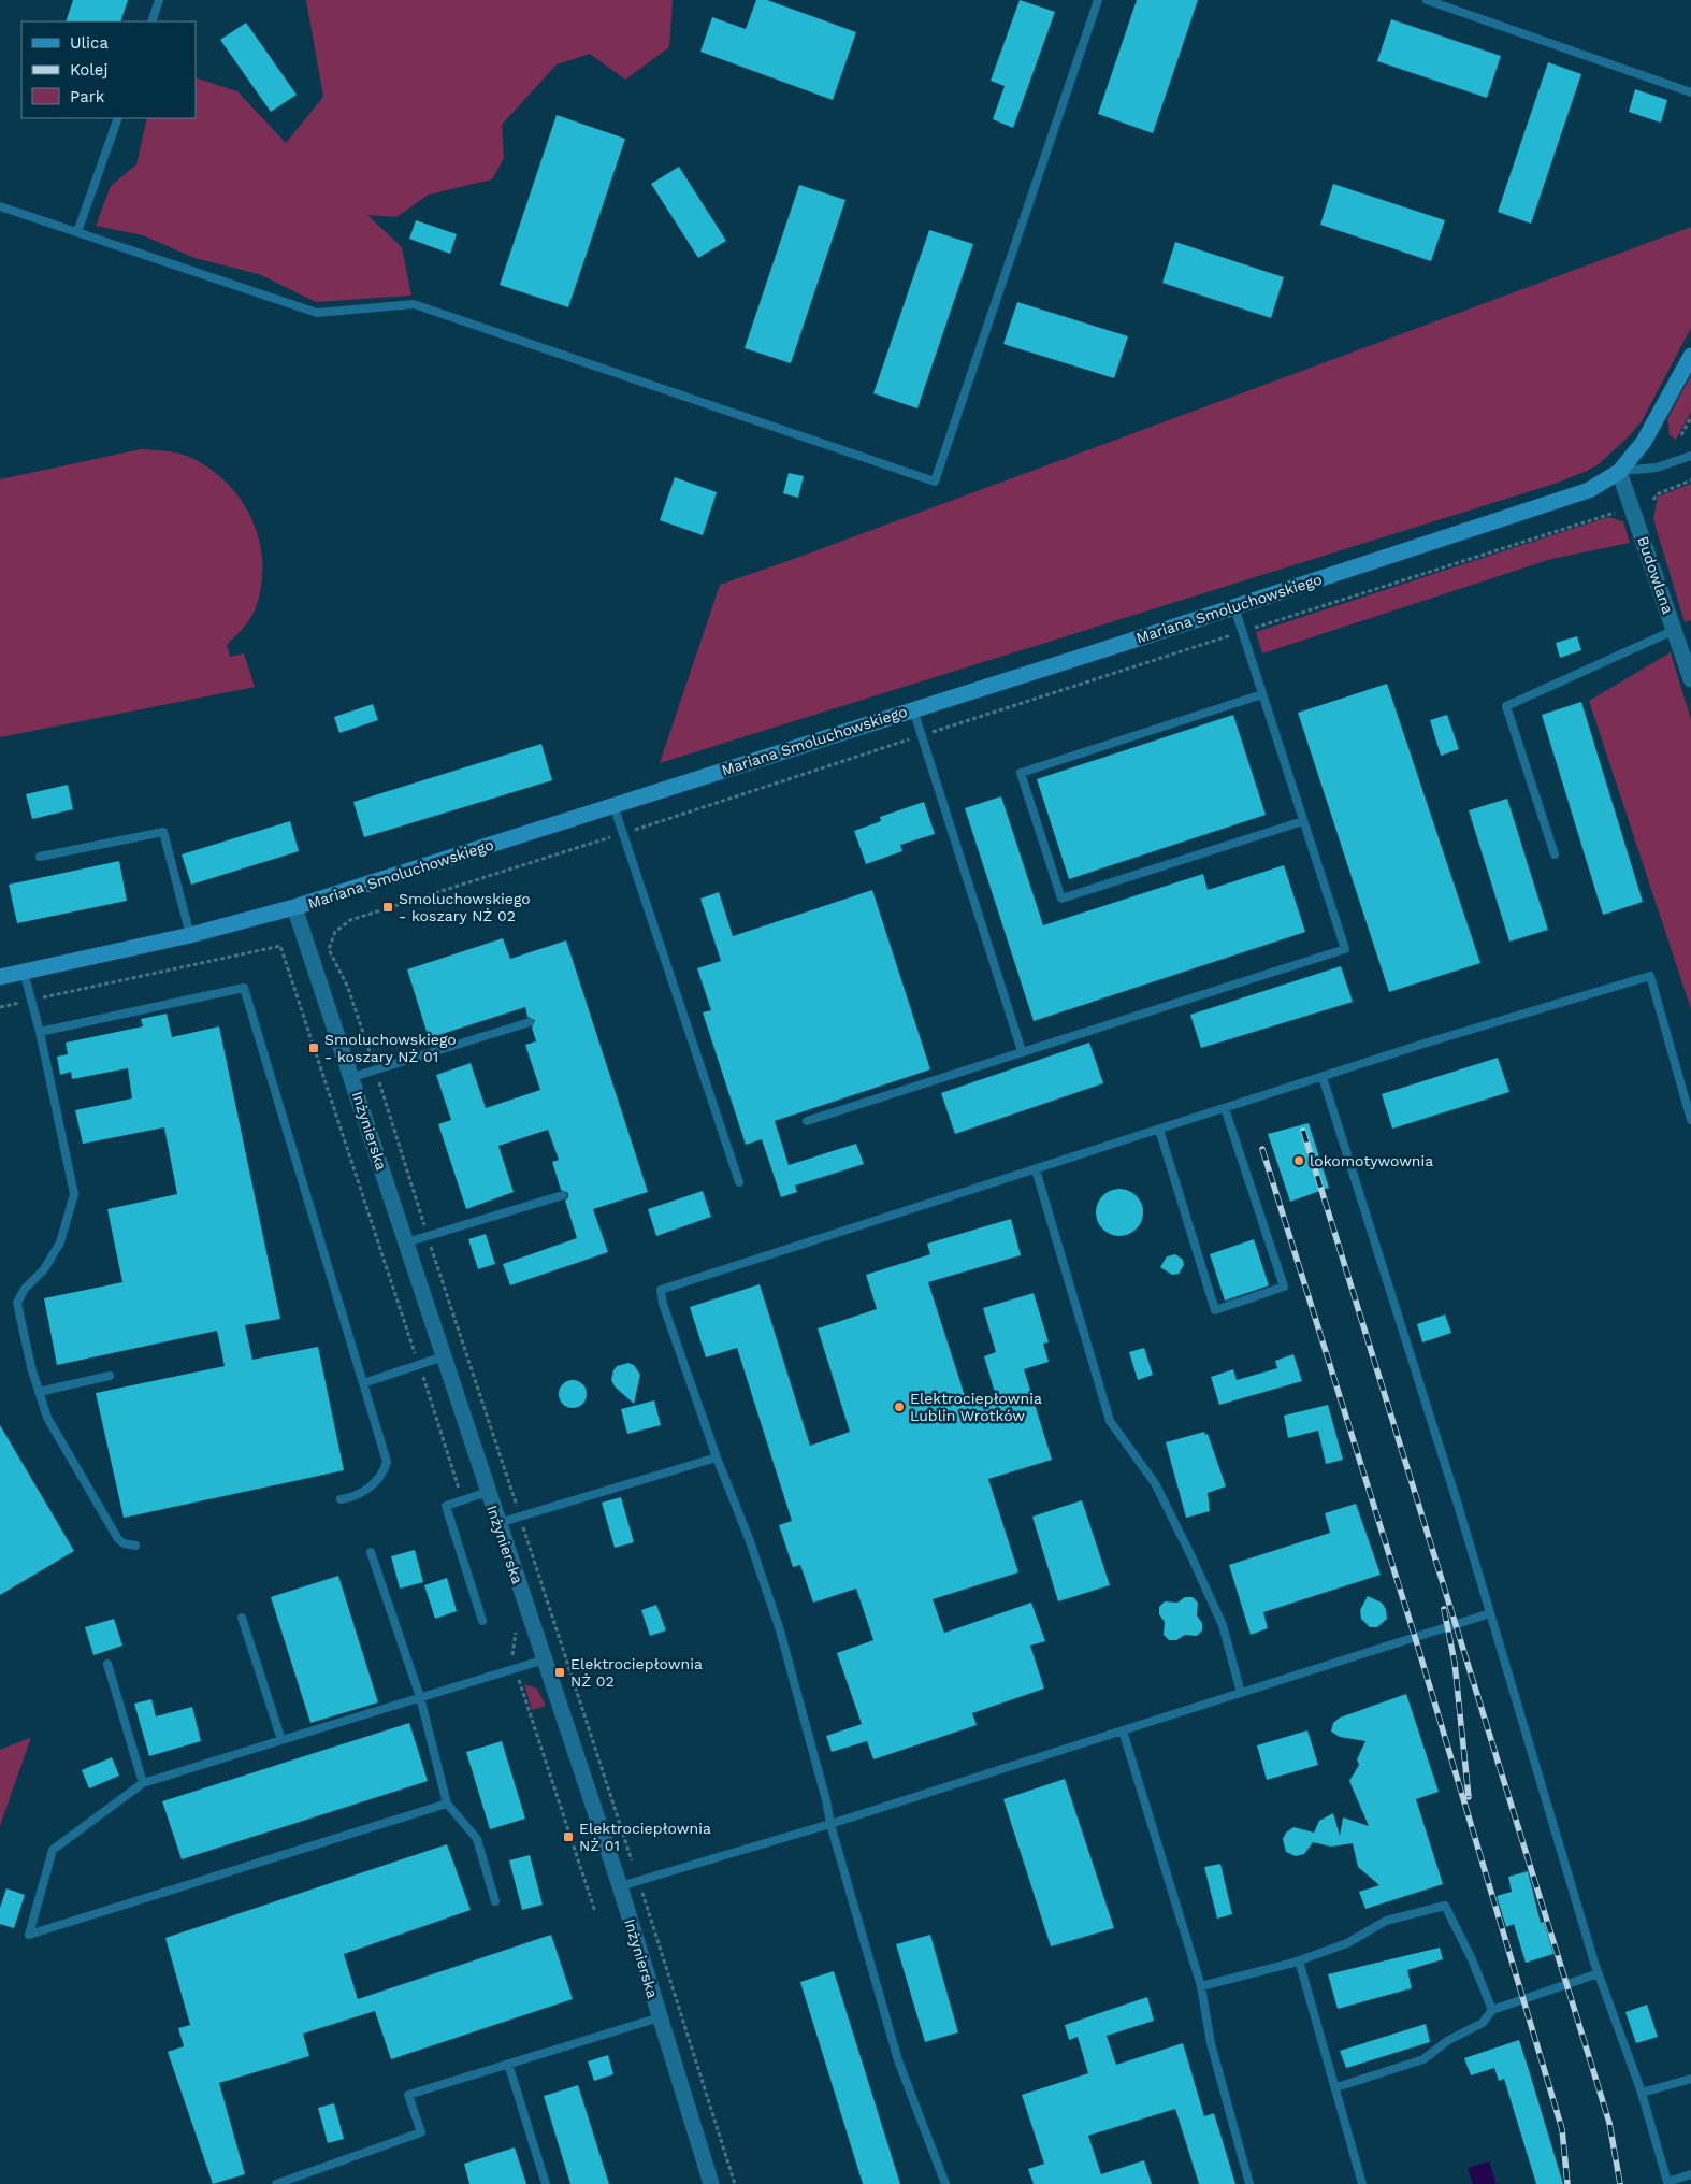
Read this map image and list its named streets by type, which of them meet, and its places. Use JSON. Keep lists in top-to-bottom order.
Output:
{
  "streets": {
    "street": ["Budowlana", "Mariana Smoluchowskiego", "Inżynierska"]
  },
  "crossings": [
    ["Budowlana", "Mariana Smoluchowskiego"],
    ["Mariana Smoluchowskiego", "Inżynierska"]
  ],
  "places": {
    "transit": [
      "Smoluchowskiego - koszary NŻ 02",
      "Smoluchowskiego - koszary NŻ 01",
      "Elektrociepłownia NŻ 02",
      "Elektrociepłownia NŻ 01"
    ],
    "other": ["lokomotywownia", "Elektrociepłownia Lublin Wrotków"]
  },
  "legend": ["Ulica", "Kolej", "Park"]
}
